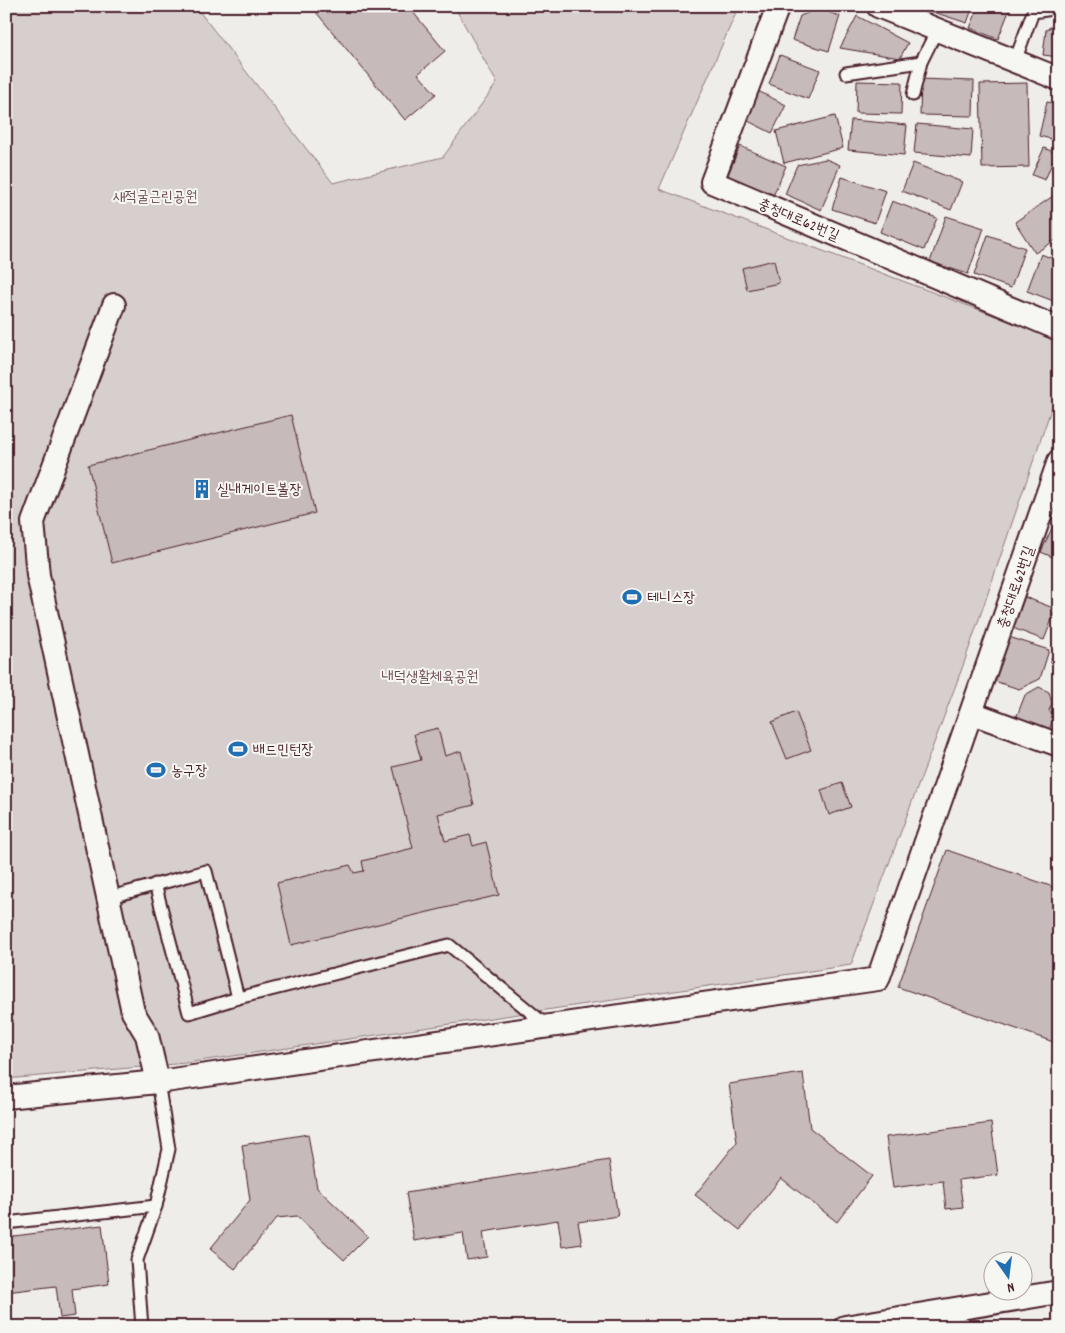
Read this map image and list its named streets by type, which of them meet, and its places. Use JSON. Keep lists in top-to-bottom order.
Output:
{
  "streets": {
    "street": ["충청대로62번길"]
  },
  "parks": ["새적굴근린공원", "내덕생활체육공원"],
  "places": {
    "building": ["실내게이트볼장"],
    "sports": ["테니스장", "배드민턴장", "농구장"]
  },
  "north": "bottom"
}
